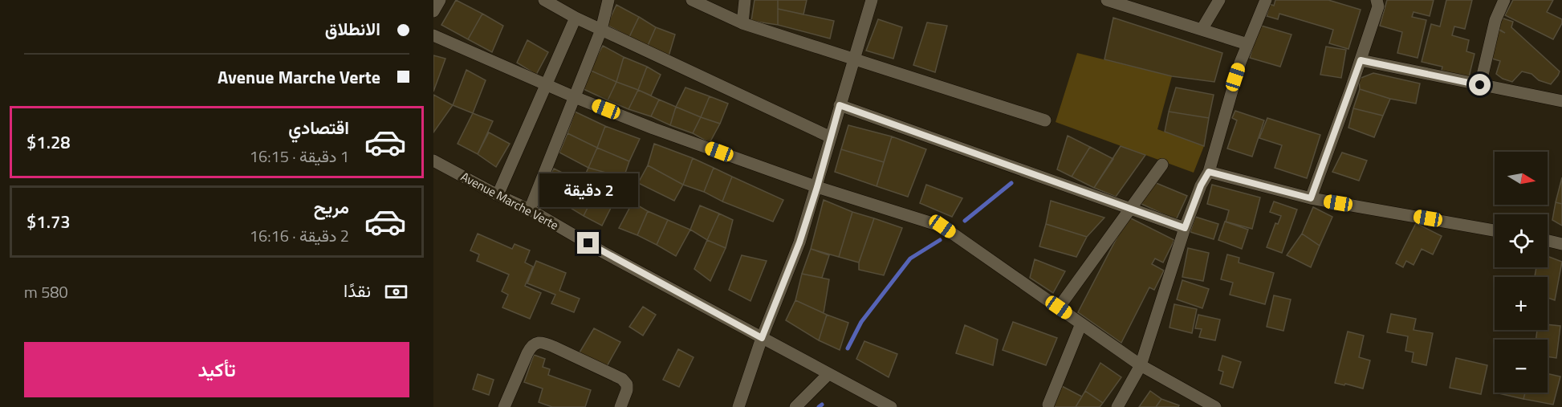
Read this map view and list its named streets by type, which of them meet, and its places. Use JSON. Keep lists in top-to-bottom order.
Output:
{
  "streets": {
    "street": ["Avenue Marche Verte"]
  },
  "north": "right",
  "page": {
    "banner": ["الانطلاق", "Avenue Marche Verte"],
    "list": [
      {
        "name": "اقتصادي",
        "note": "1 دقيقة · 16:15",
        "value": "$1.28"
      },
      {
        "name": "مريح",
        "note": "2 دقيقة · 16:16",
        "value": "$1.73"
      }
    ],
    "map_buttons": ["+", "−"],
    "bubble": "2 دقيقة",
    "pay": ["نقدًا", "580 m"],
    "buttons": "تأكيد"
  }
}
